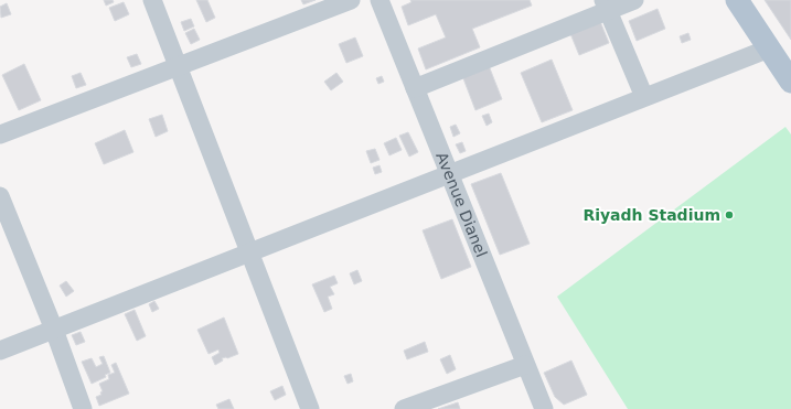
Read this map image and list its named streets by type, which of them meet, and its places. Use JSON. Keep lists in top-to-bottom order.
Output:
{
  "streets": {
    "street": ["Avenue Dianel"]
  },
  "places": ["Riyadh Stadium"]
}
